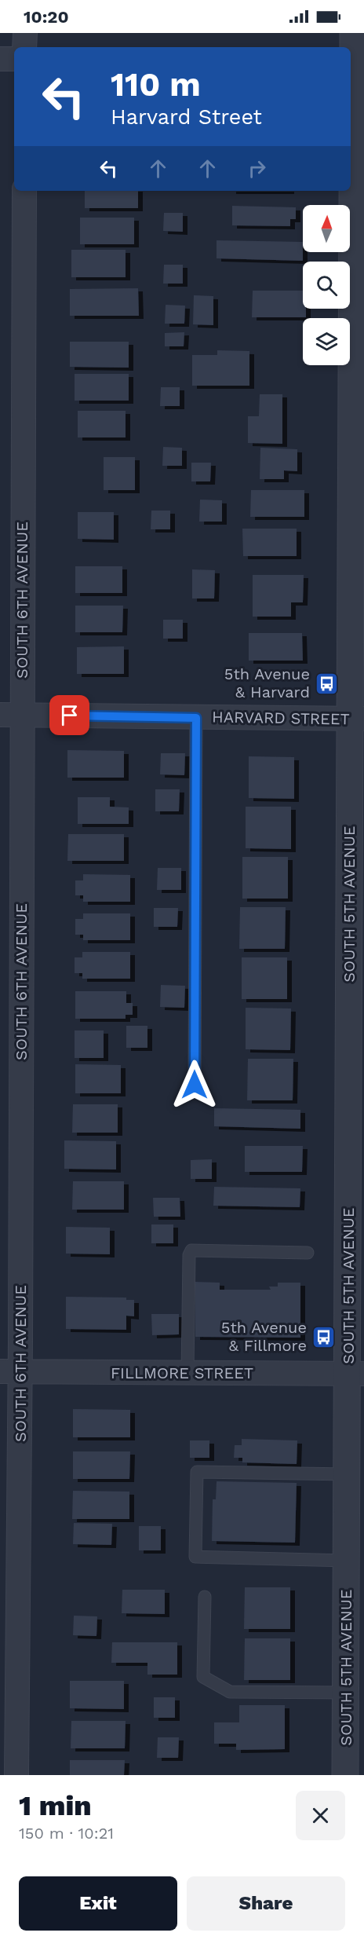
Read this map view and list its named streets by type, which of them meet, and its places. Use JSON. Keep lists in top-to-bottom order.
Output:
{
  "streets": {
    "street": [
      "SOUTH 6TH AVENUE",
      "HARVARD STREET",
      "SOUTH 5TH AVENUE",
      "FILLMORE STREET"
    ]
  },
  "crossings": [
    ["SOUTH 6TH AVENUE", "HARVARD STREET"],
    ["SOUTH 6TH AVENUE", "FILLMORE STREET"],
    ["HARVARD STREET", "SOUTH 5TH AVENUE"],
    ["SOUTH 5TH AVENUE", "FILLMORE STREET"]
  ],
  "places": {
    "bus stop": ["5th Avenue & Harvard", "5th Avenue & Fillmore"]
  },
  "north": "top",
  "page": {
    "status": "10:20",
    "turn": ["110 m", "Harvard Street"],
    "heading": ["1 min", "150 m · 10:21"],
    "buttons": ["Exit", "Share"]
  }
}
